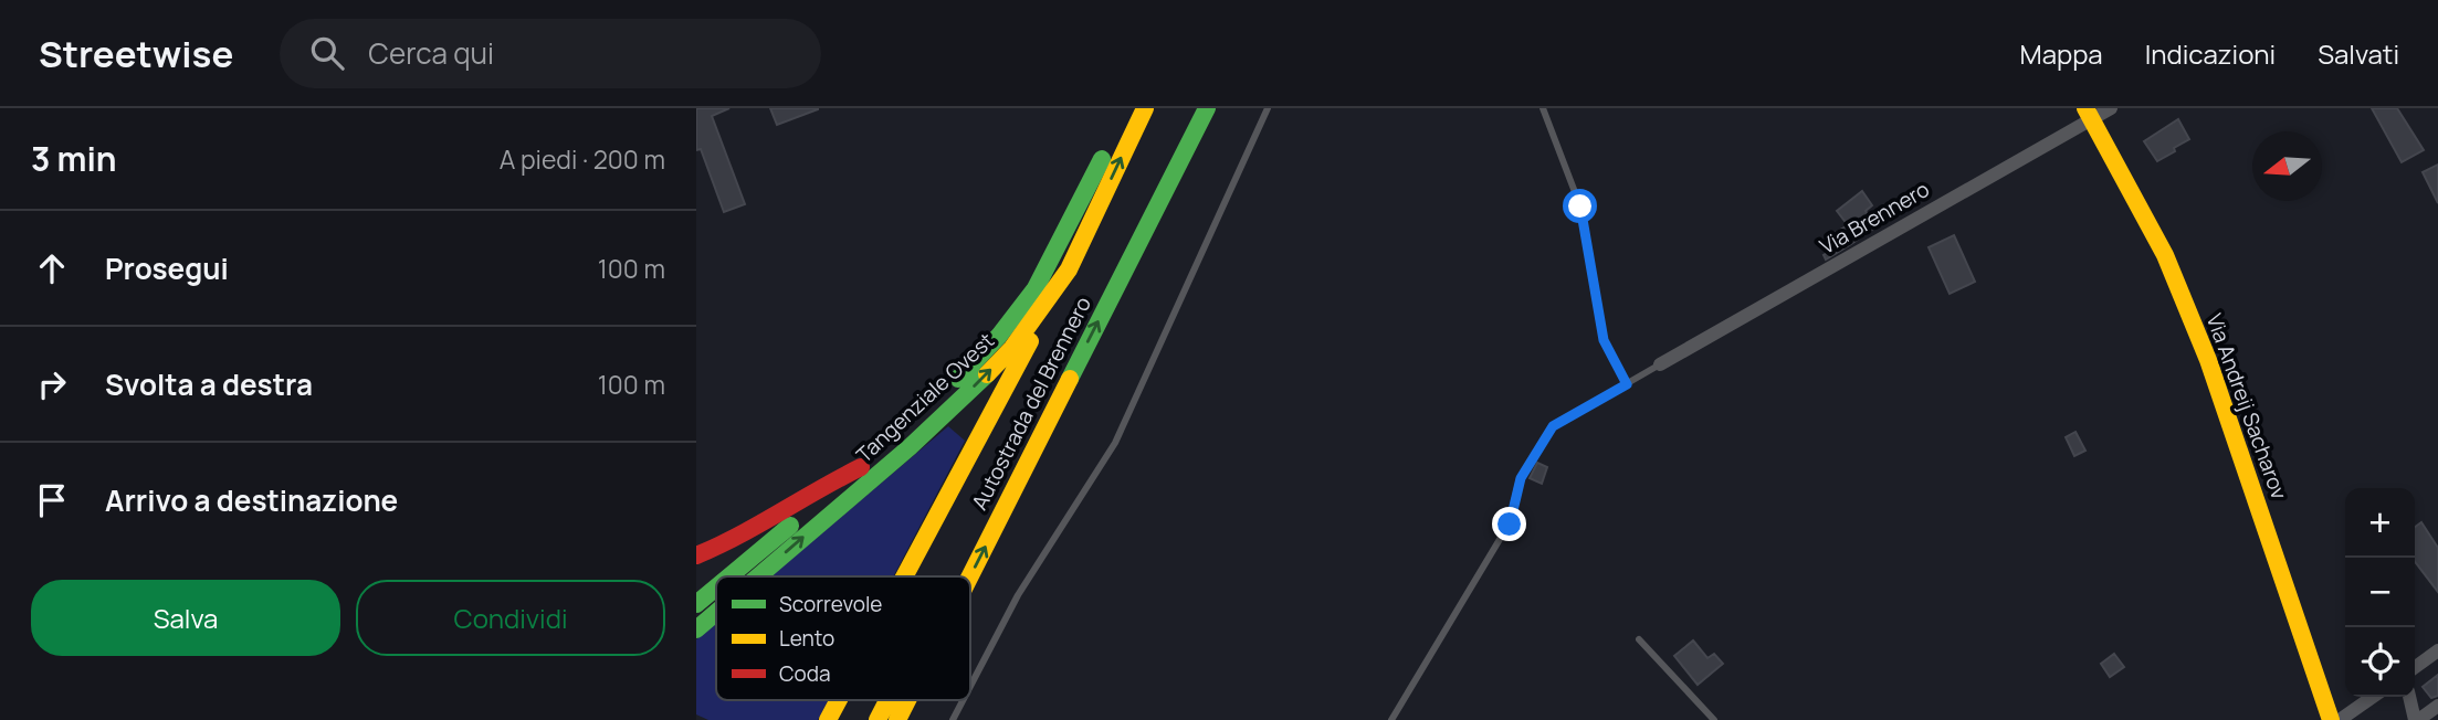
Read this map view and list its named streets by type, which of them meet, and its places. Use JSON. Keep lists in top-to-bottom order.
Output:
{
  "streets": {
    "main road": ["Tangenziale Ovest", "Autostrada del Brennero", "Via Andreij Sacharov"],
    "street": ["Via Brennero"]
  },
  "crossings": [
    ["Via Brennero", "Via Andreij Sacharov"]
  ],
  "legend": ["Scorrevole", "Lento", "Coda"],
  "north": "left",
  "page": {
    "header": "Streetwise",
    "search": "Cerca qui",
    "nav": ["Mappa", "Indicazioni", "Salvati"],
    "heading": ["3 min", "A piedi · 200 m"],
    "list": [
      ["Prosegui", "100 m"],
      ["Svolta a destra", "100 m"],
      "Arrivo a destinazione"
    ],
    "map_buttons": ["+", "−"],
    "buttons": ["Salva", "Condividi"]
  }
}
